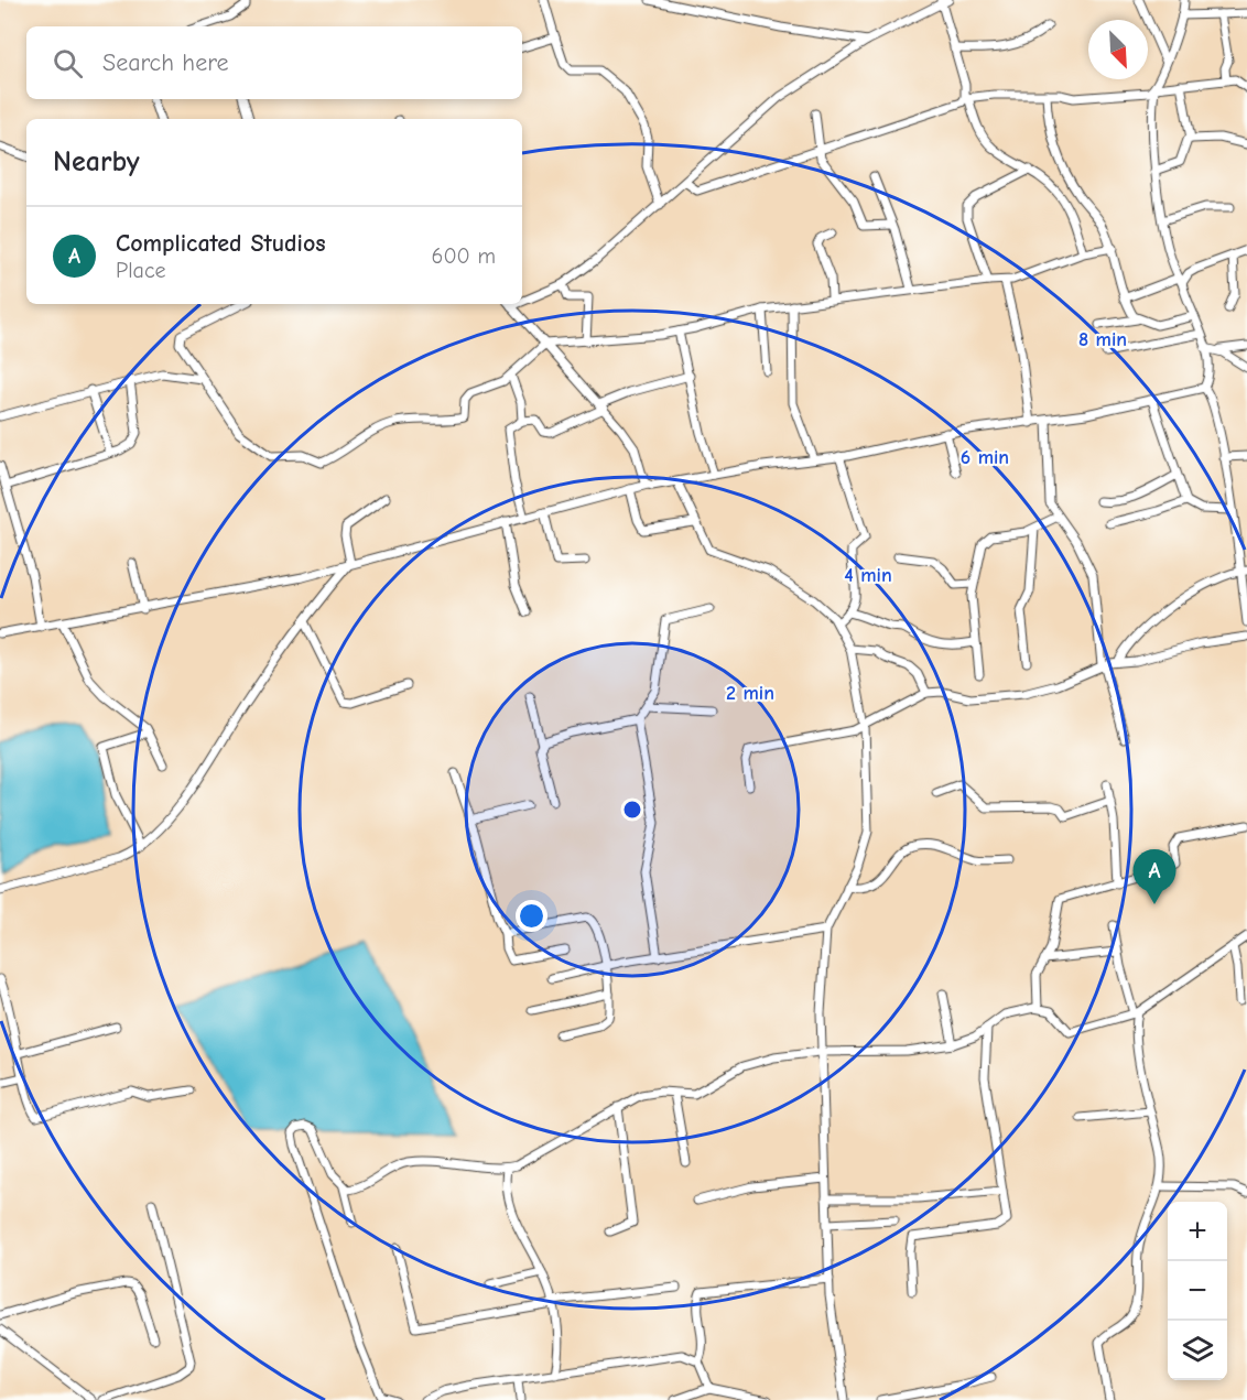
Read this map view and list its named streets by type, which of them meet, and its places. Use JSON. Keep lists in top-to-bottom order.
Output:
{
  "north": "bottom right",
  "page": {
    "search": "Search here",
    "heading": "Nearby",
    "list": [
      {
        "mark": "A",
        "name": "Complicated Studios",
        "note": "Place",
        "value": "600 m"
      }
    ],
    "pins": "A",
    "map_buttons": ["+", "−"]
  },
  "rings": [
    "8 min",
    "6 min",
    "4 min",
    "2 min"
  ]
}
